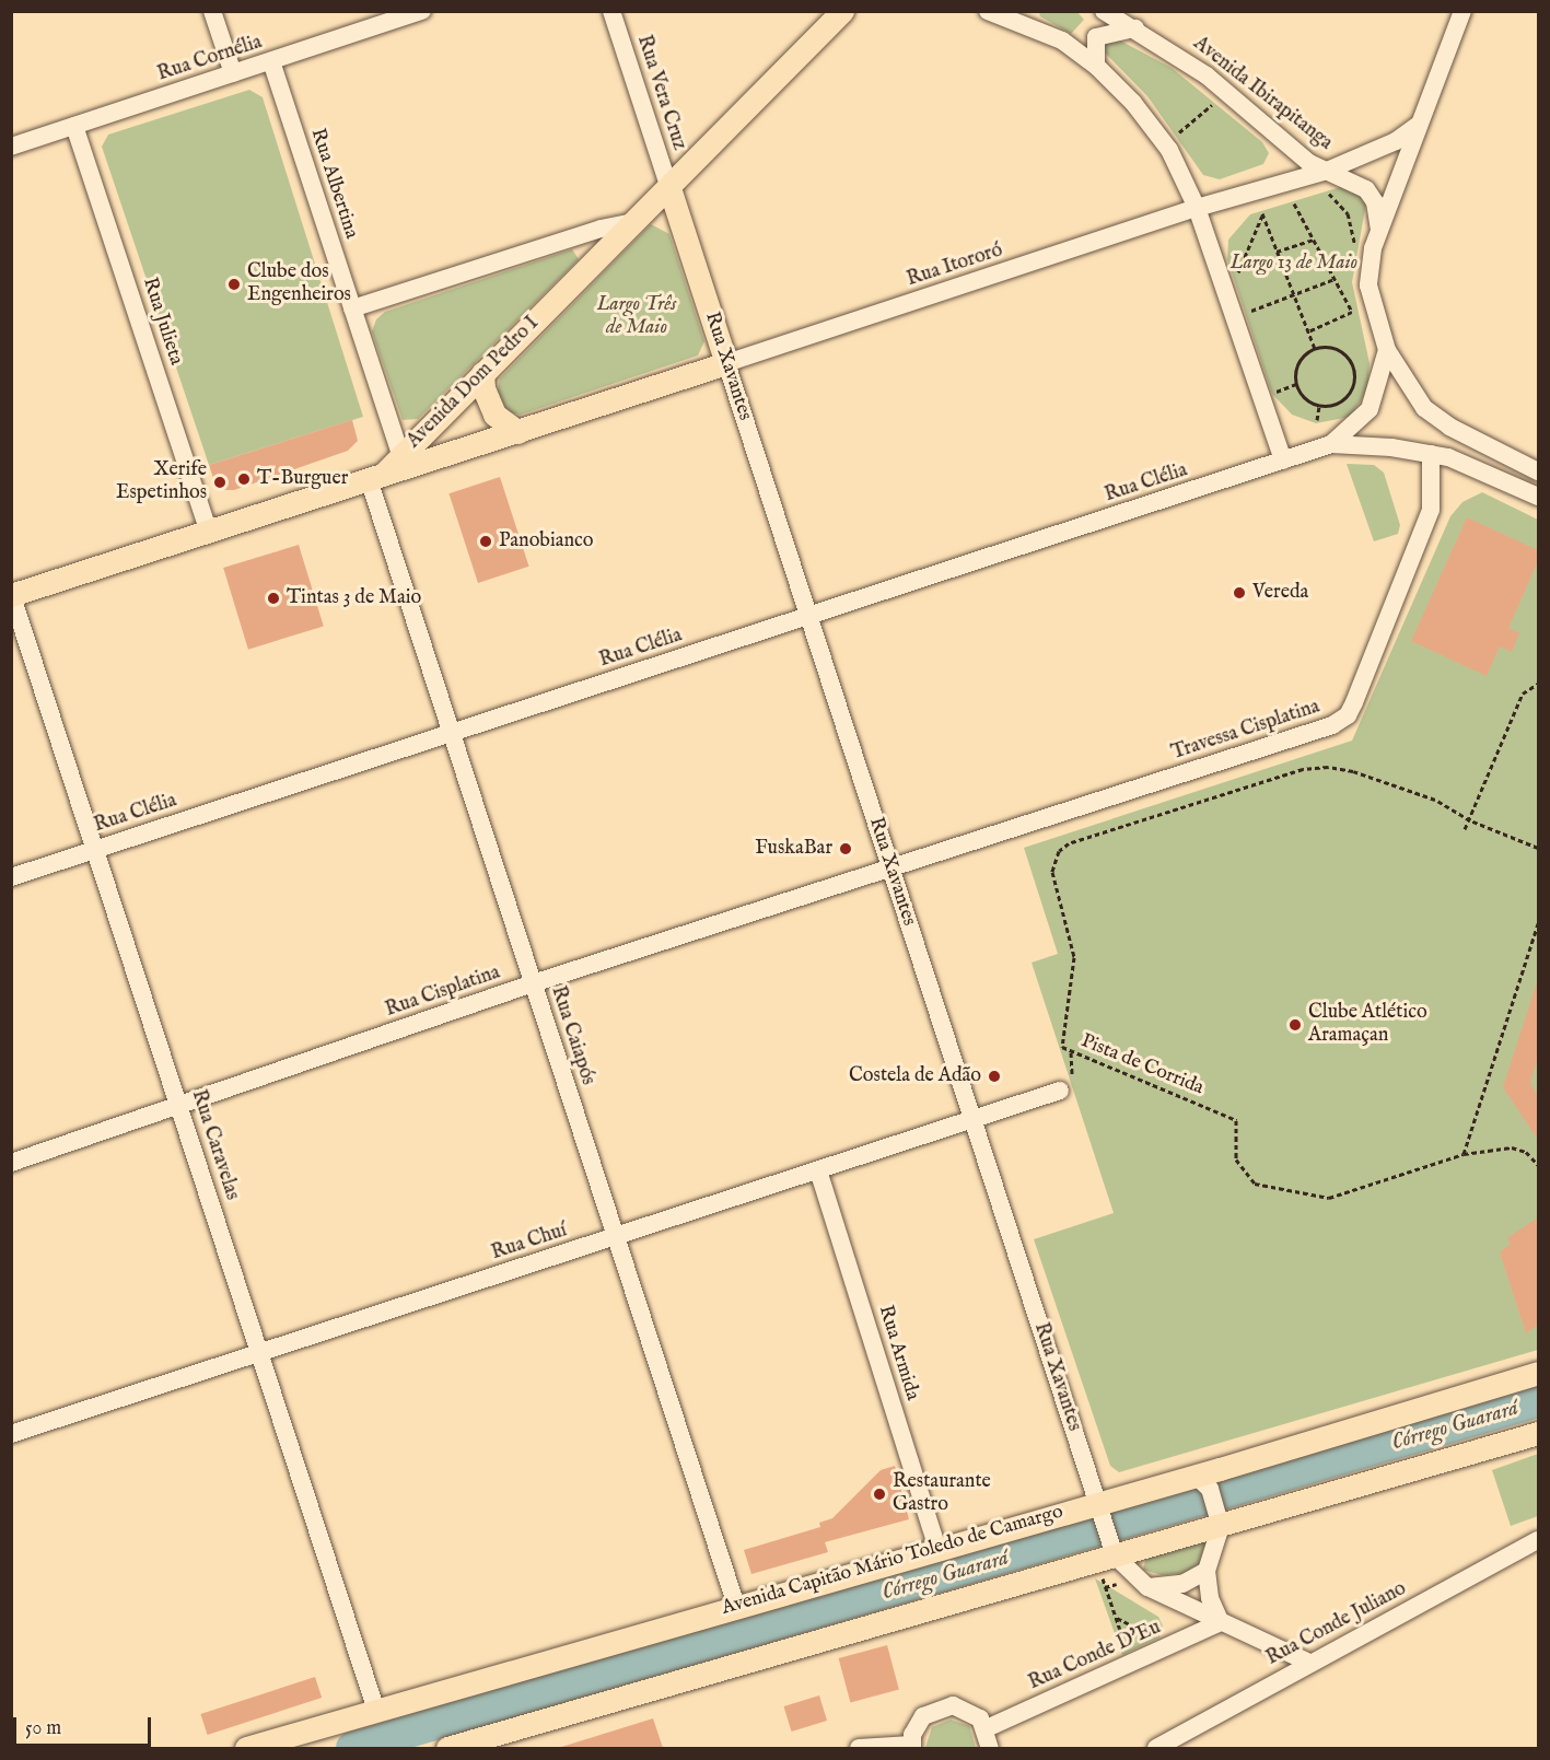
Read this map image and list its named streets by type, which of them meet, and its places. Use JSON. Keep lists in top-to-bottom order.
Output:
{
  "streets": {
    "main road": ["Rua Xavantes", "Avenida Dom Pedro I", "Avenida Capitão Mário Toledo de Camargo"],
    "street": [
      "Rua Cornélia",
      "Rua Vera Cruz",
      "Avenida Ibirapitanga",
      "Rua Albertina",
      "Rua Itororó",
      "Rua Julieta",
      "Rua Clélia",
      "Travessa Cisplatina",
      "Rua Cisplatina",
      "Rua Caiapós",
      "Rua Caravelas",
      "Rua Chuí",
      "Rua Armida",
      "Rua Conde Juliano",
      "Rua Conde D'Eu"
    ],
    "path": ["Pista de Corrida"]
  },
  "crossings": [
    ["Rua Cornélia", "Rua Albertina"],
    ["Rua Cornélia", "Rua Julieta"],
    ["Rua Vera Cruz", "Rua Xavantes"],
    ["Rua Vera Cruz", "Avenida Dom Pedro I"],
    ["Rua Albertina", "Avenida Dom Pedro I"],
    ["Rua Albertina", "Rua Caiapós"],
    ["Rua Itororó", "Rua Xavantes"],
    ["Rua Julieta", "Avenida Dom Pedro I"],
    ["Rua Xavantes", "Avenida Dom Pedro I"],
    ["Rua Xavantes", "Rua Clélia"],
    ["Rua Xavantes", "Travessa Cisplatina"],
    ["Rua Xavantes", "Rua Cisplatina"],
    ["Rua Xavantes", "Rua Chuí"],
    ["Rua Xavantes", "Avenida Capitão Mário Toledo de Camargo"],
    ["Avenida Dom Pedro I", "Rua Caiapós"],
    ["Avenida Dom Pedro I", "Rua Caravelas"],
    ["Rua Clélia", "Rua Caiapós"],
    ["Rua Clélia", "Rua Caravelas"],
    ["Travessa Cisplatina", "Rua Cisplatina"],
    ["Rua Cisplatina", "Rua Caiapós"],
    ["Rua Cisplatina", "Rua Caravelas"],
    ["Rua Caiapós", "Rua Chuí"],
    ["Rua Caiapós", "Avenida Capitão Mário Toledo de Camargo"],
    ["Rua Caravelas", "Rua Chuí"],
    ["Rua Caravelas", "Avenida Capitão Mário Toledo de Camargo"],
    ["Rua Chuí", "Rua Armida"],
    ["Rua Armida", "Avenida Capitão Mário Toledo de Camargo"]
  ],
  "water": ["Córrego Guarará"],
  "parks": ["Largo 13 de Maio", "Largo Três de Maio"],
  "places": [
    "Clube dos Engenheiros",
    "T-Burguer",
    "Xerife Espetinhos",
    "Panobianco",
    "Vereda",
    "Tintas 3 de Maio",
    "FuskaBar",
    "Clube Atlético Aramaçan",
    "Costela de Adão",
    "Restaurante Gastro"
  ],
  "scale_bar": "50 m"
}
